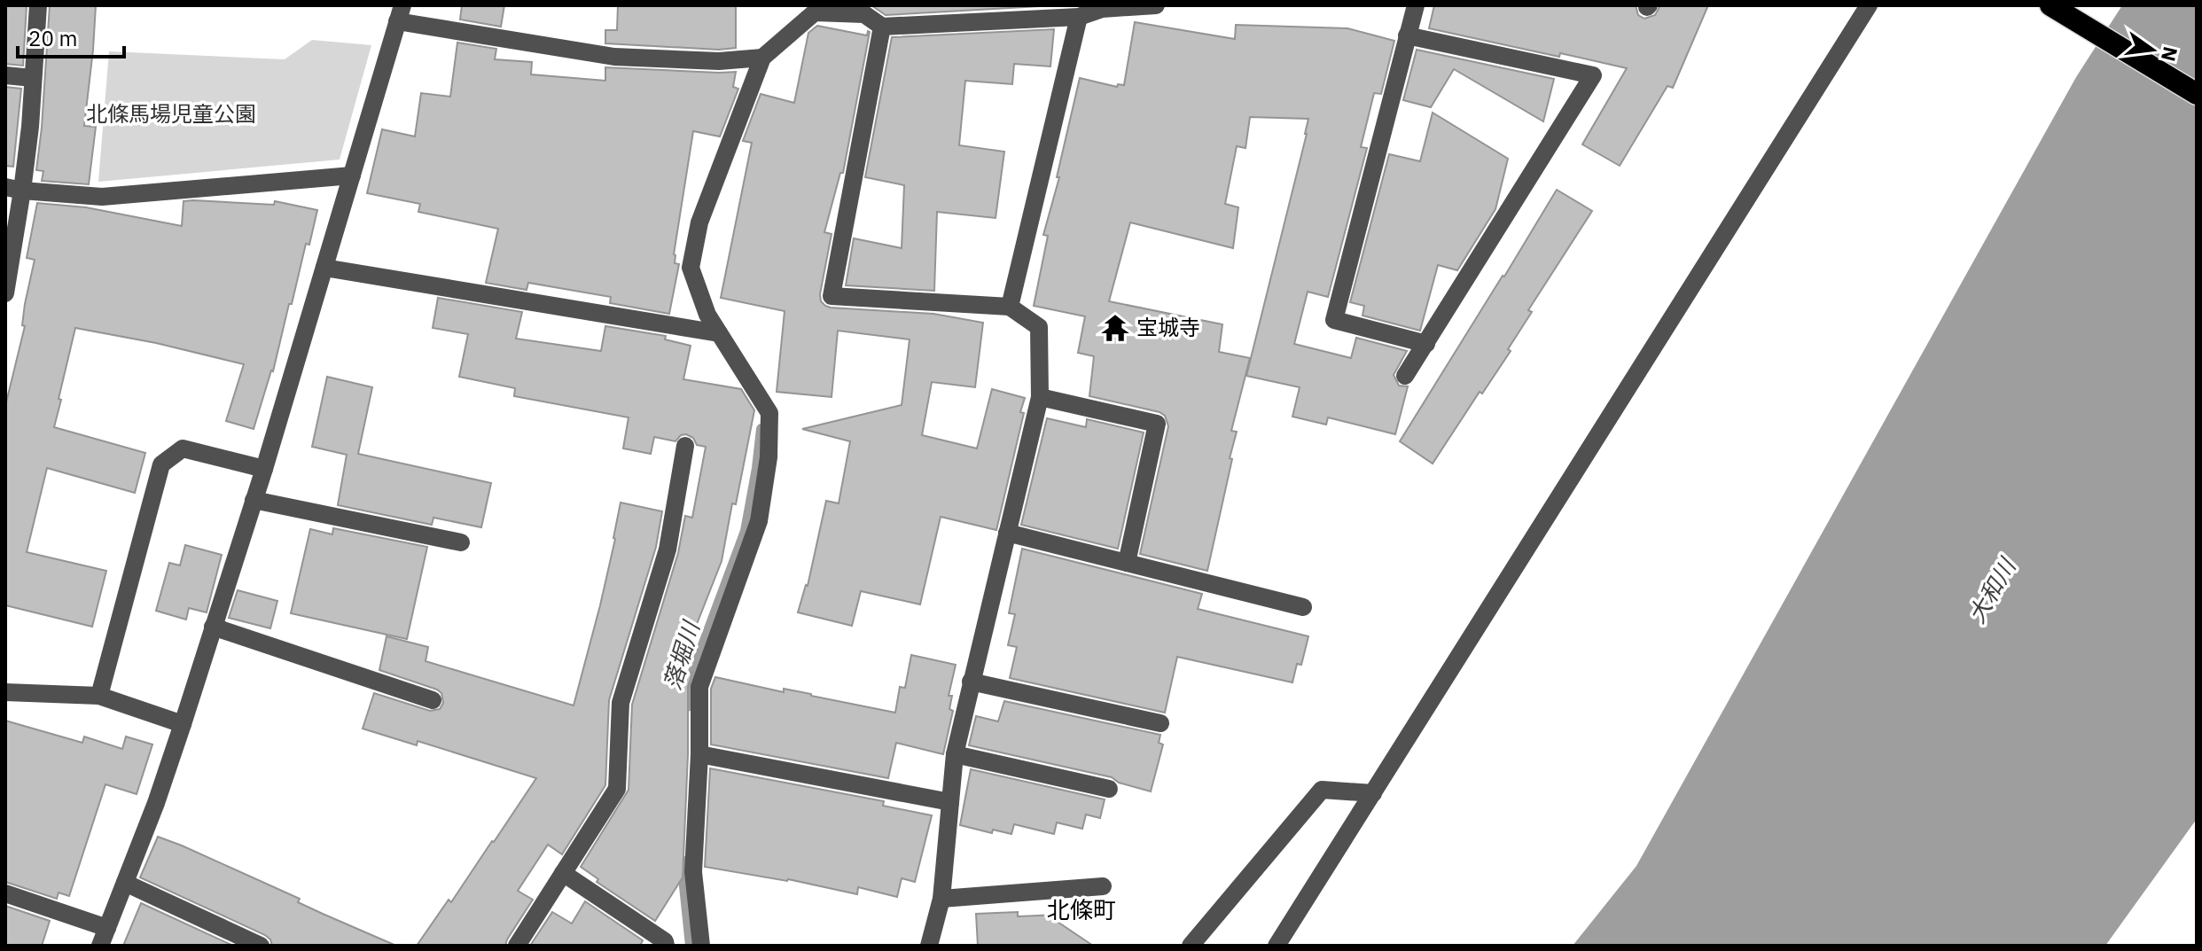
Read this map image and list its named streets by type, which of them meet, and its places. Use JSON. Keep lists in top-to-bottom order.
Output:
{
  "districts": ["北條町"],
  "water": ["大和川", "落堀川"],
  "parks": ["北條馬場児童公園"],
  "places": {
    "temple": ["宝城寺"]
  },
  "scale_bar": "20 m",
  "north": "right"
}
